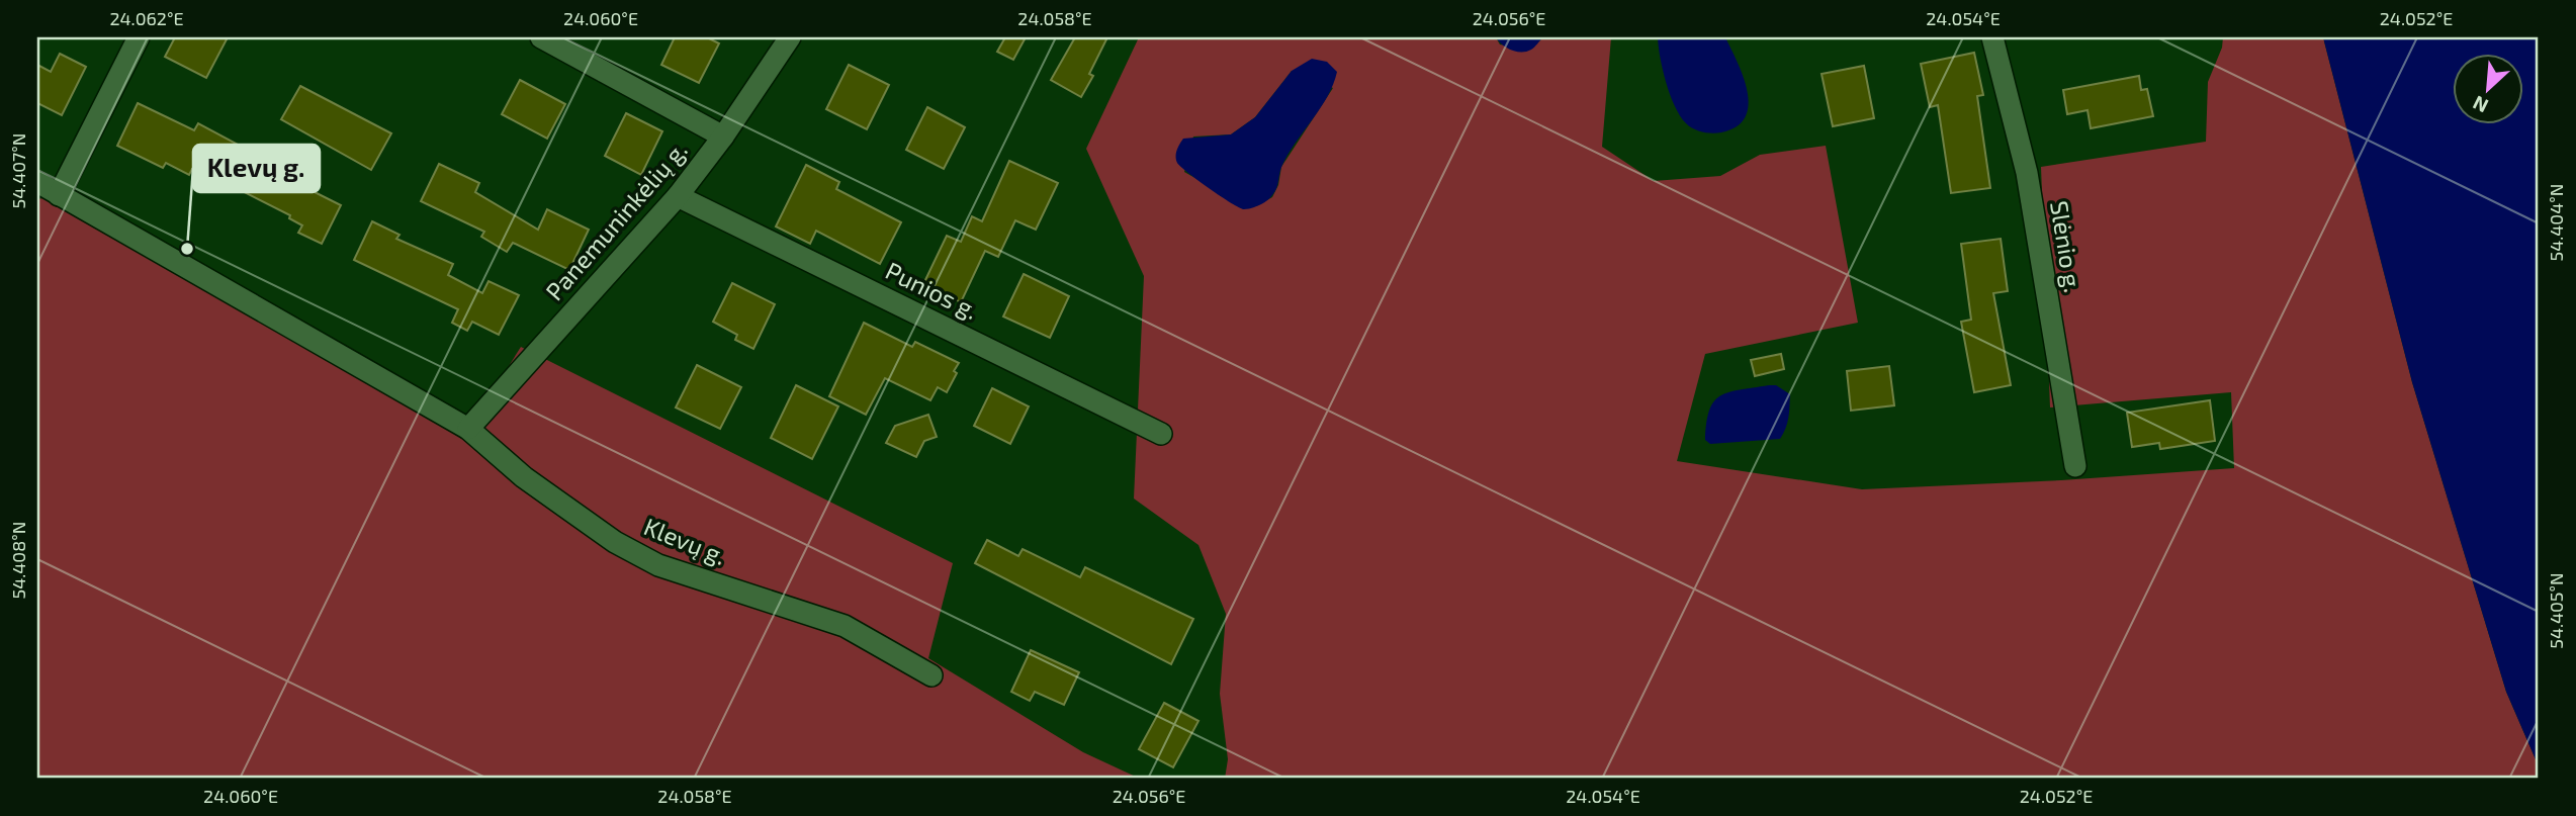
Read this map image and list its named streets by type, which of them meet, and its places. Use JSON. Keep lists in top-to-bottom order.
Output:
{
  "streets": {
    "street": [
      "Panemuninkėlių g.",
      "Slėnio g.",
      "Punios g.",
      "Klevų g."
    ]
  },
  "crossings": [
    ["Panemuninkėlių g.", "Punios g."],
    ["Panemuninkėlių g.", "Klevų g."]
  ],
  "places": ["Klevų g."],
  "north": "bottom left",
  "coordinates": [
    "24.062°E",
    "24.060°E",
    "24.058°E",
    "24.056°E",
    "24.054°E",
    "24.052°E",
    "54.407°N",
    "54.404°N",
    "54.408°N",
    "54.405°N"
  ]
}
